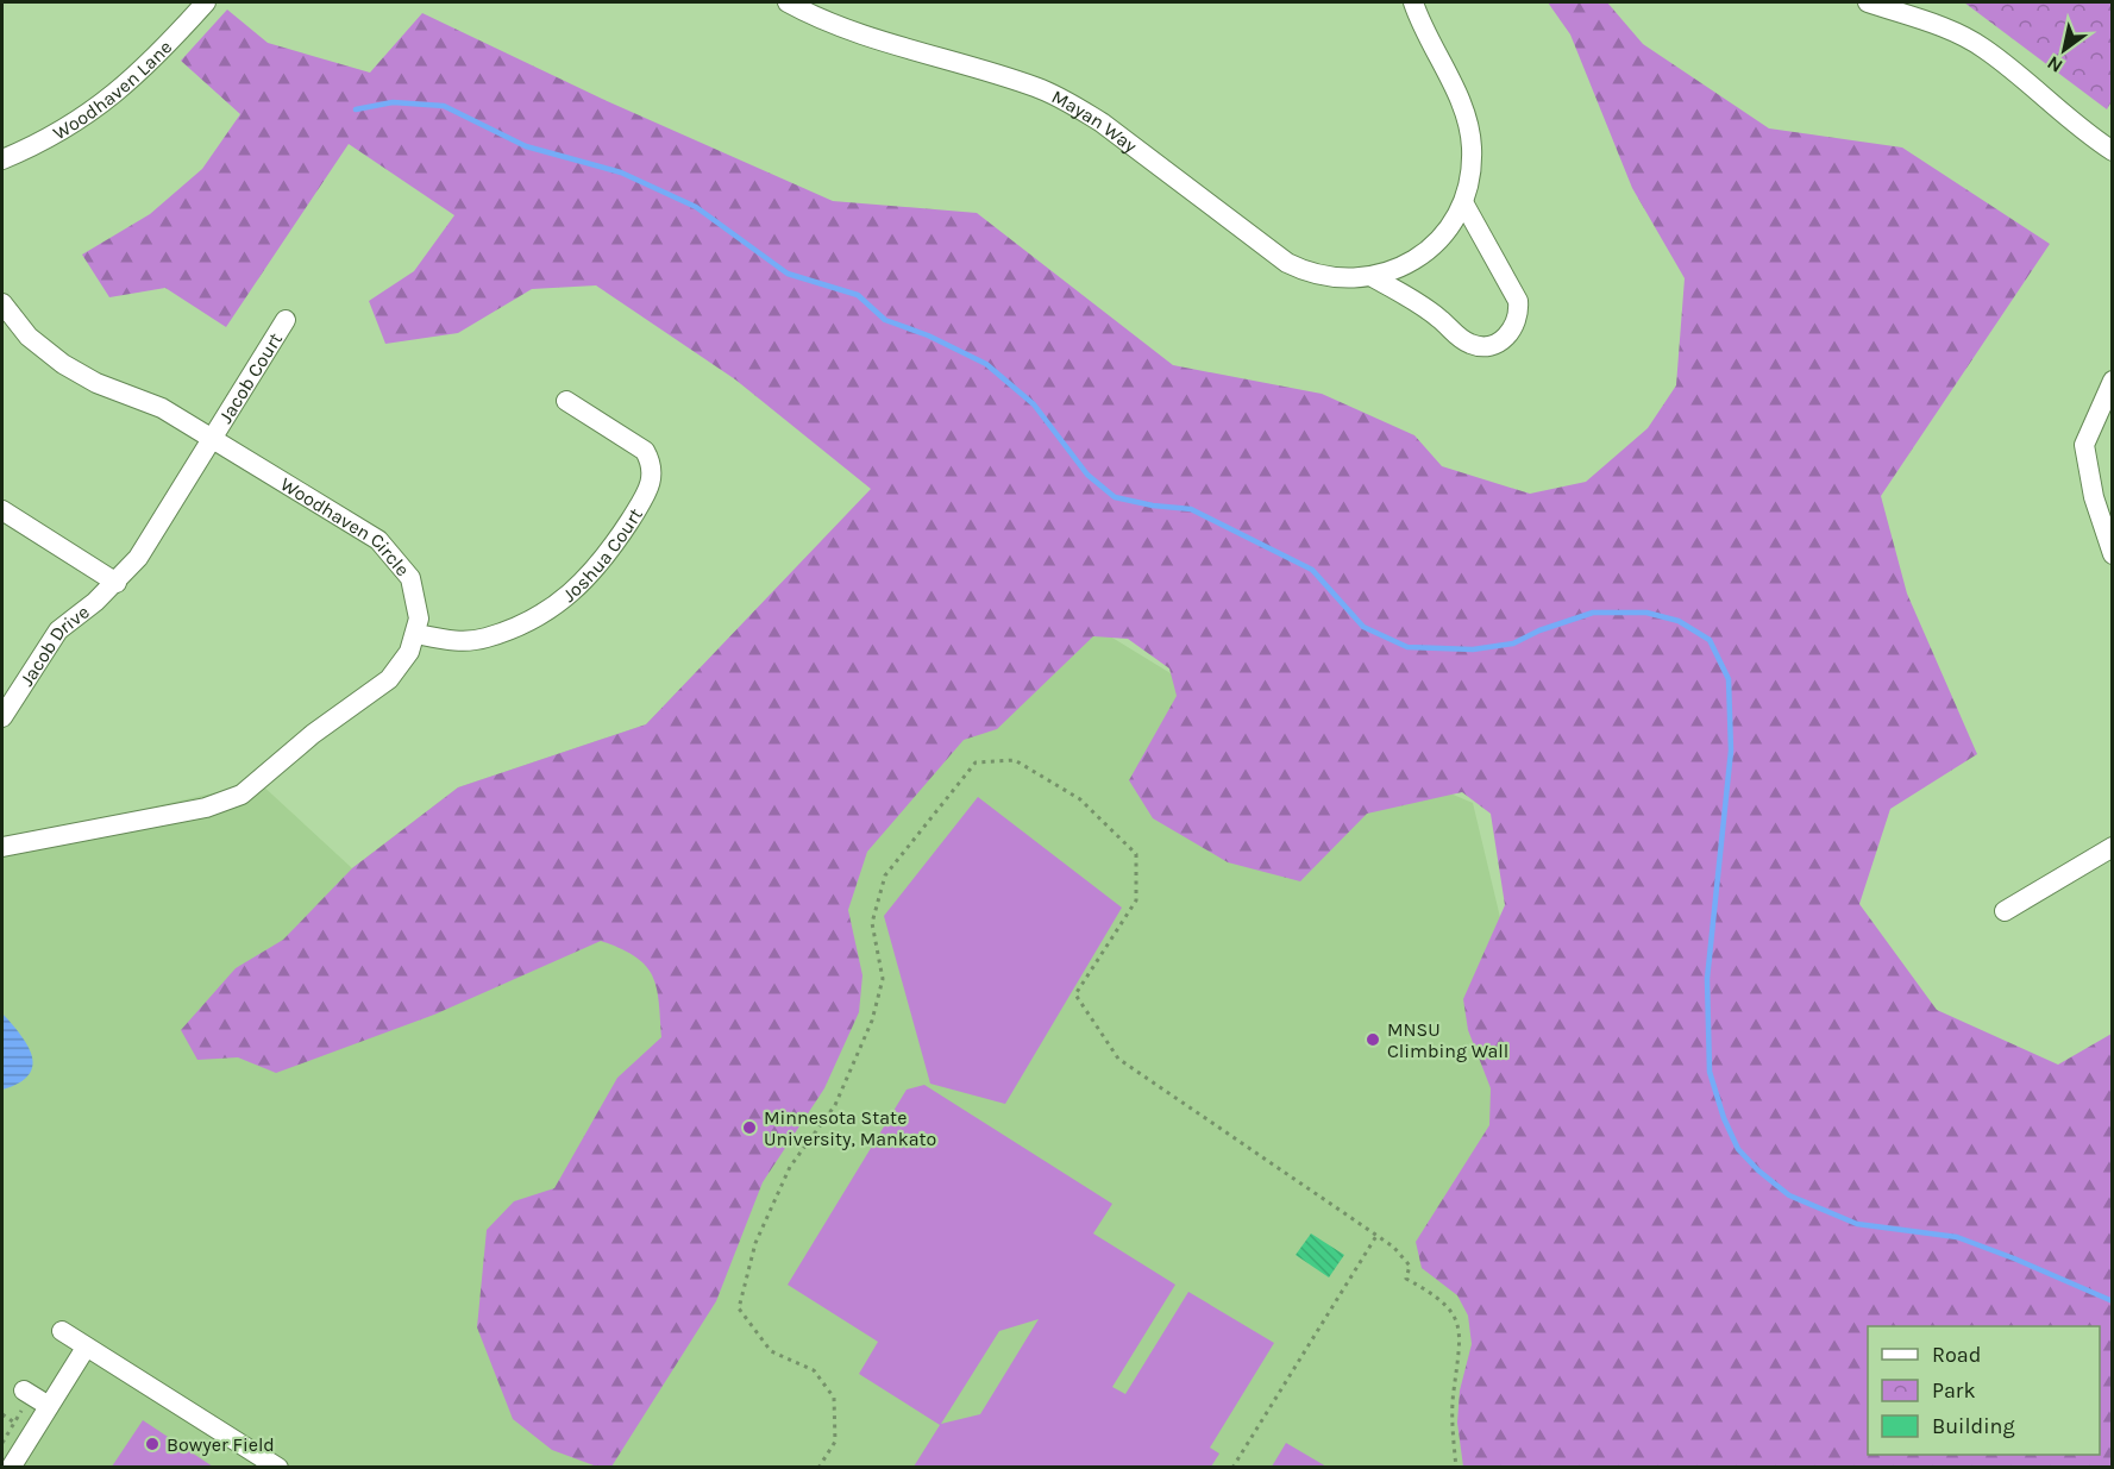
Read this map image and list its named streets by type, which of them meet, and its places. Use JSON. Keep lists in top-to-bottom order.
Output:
{
  "streets": {
    "street": [
      "Woodhaven Lane",
      "Mayan Way",
      "Jacob Court",
      "Woodhaven Circle",
      "Joshua Court",
      "Jacob Drive"
    ]
  },
  "crossings": [
    ["Jacob Court", "Woodhaven Circle"],
    ["Jacob Court", "Jacob Drive"],
    ["Woodhaven Circle", "Joshua Court"],
    ["Woodhaven Circle", "Jacob Drive"]
  ],
  "places": ["MNSU Climbing Wall", "Minnesota State University, Mankato", "Bowyer Field"],
  "legend": ["Road", "Park", "Building"],
  "north": "bottom left"
}
